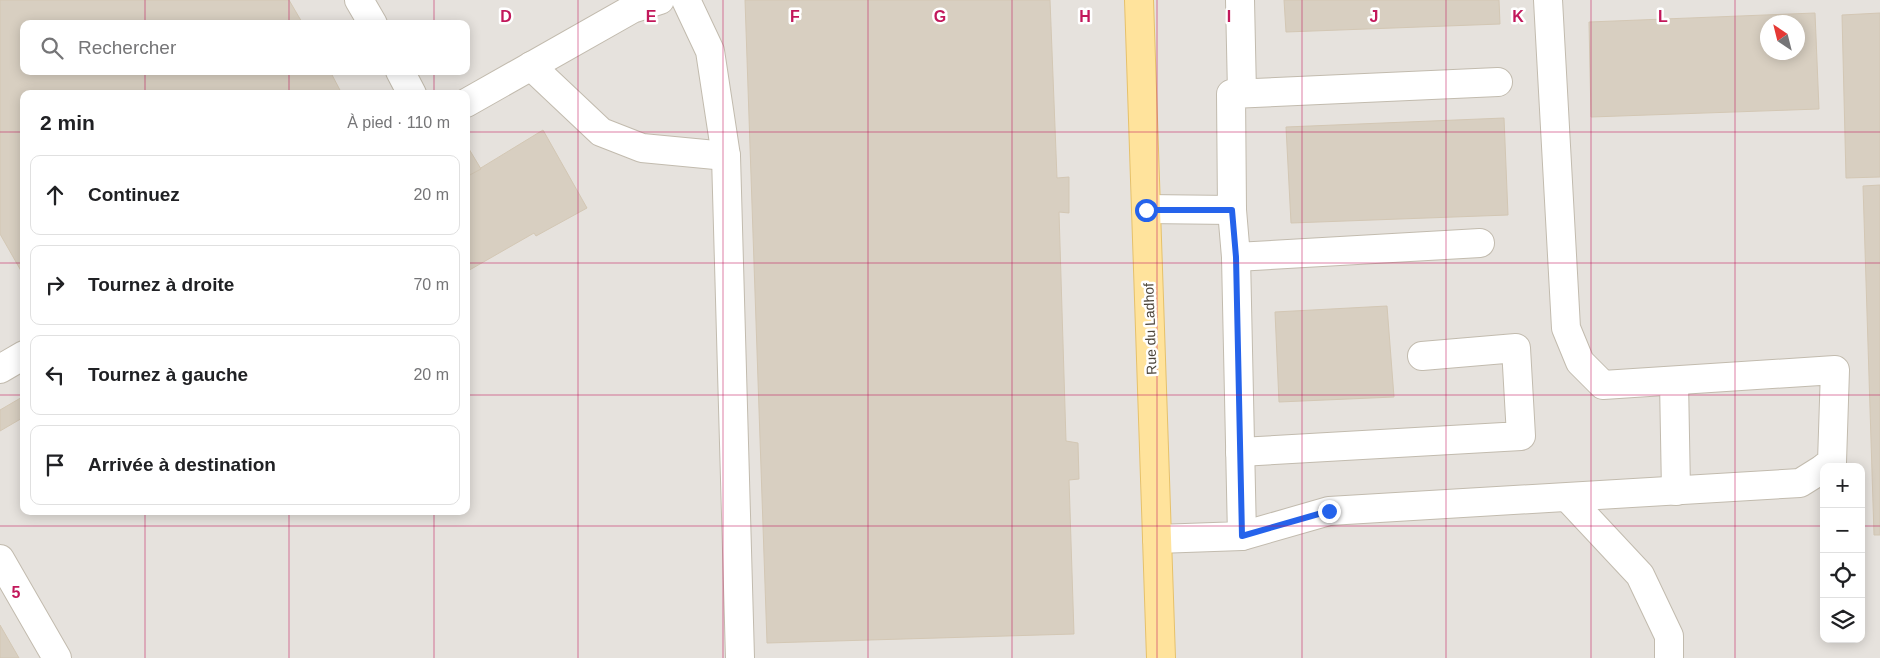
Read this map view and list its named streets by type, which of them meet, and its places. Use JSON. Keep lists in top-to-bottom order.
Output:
{
  "streets": {
    "main road": ["Rue du Ladhof"]
  },
  "north": "top left",
  "page": {
    "search": "Rechercher",
    "heading": ["2 min", "À pied · 110 m"],
    "list": [
      ["Continuez", "20 m"],
      ["Tournez à droite", "70 m"],
      ["Tournez à gauche", "20 m"],
      "Arrivée à destination"
    ],
    "map_buttons": ["+", "−"]
  },
  "grid": {
    "columns": [
      "D",
      "E",
      "F",
      "G",
      "H",
      "I",
      "J",
      "K",
      "L"
    ],
    "rows": ["5"]
  }
}
